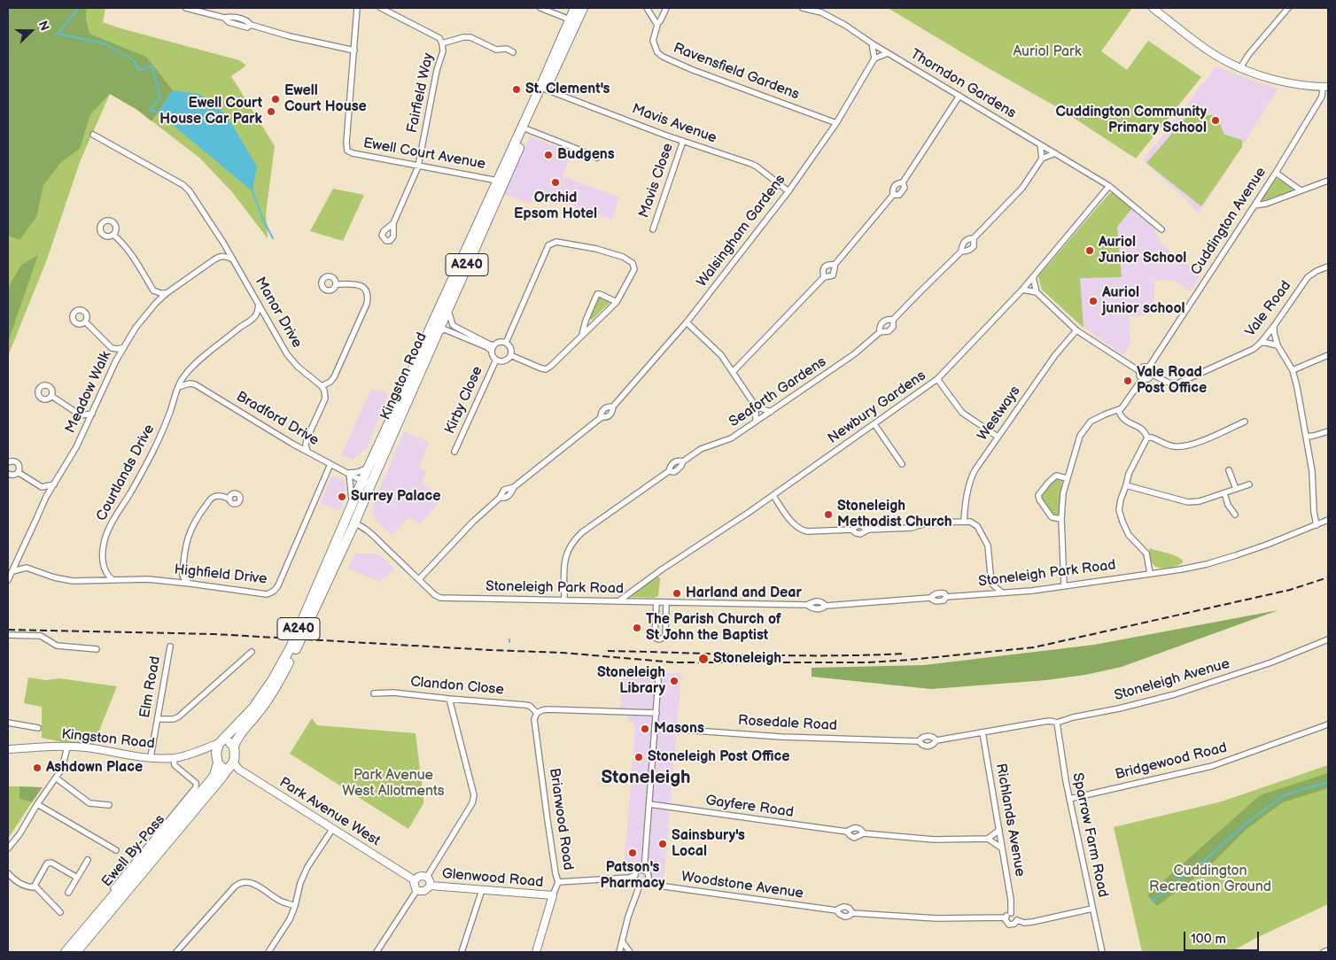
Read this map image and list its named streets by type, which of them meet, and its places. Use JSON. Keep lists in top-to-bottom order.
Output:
{
  "streets": {
    "highway": ["A240", "Kingston Road", "Ewell By-Pass"],
    "street": [
      "Ravensfield Gardens",
      "Thorndon Gardens",
      "Fairfield Way",
      "Mavis Avenue",
      "Ewell Court Avenue",
      "Mavis Close",
      "Cuddington Avenue",
      "Walsingham Gardens",
      "Vale Road",
      "Manor Drive",
      "Meadow Walk",
      "Seaforth Gardens",
      "Kirby Close",
      "Newbury Gardens",
      "Westways",
      "Bradford Drive",
      "Courtlands Drive",
      "Stoneleigh Park Road",
      "Highfield Drive",
      "Stoneleigh Avenue",
      "Clandon Close",
      "Elm Road",
      "Rosedale Road",
      "Bridgewood Road",
      "Gayfere Road",
      "Park Avenue West",
      "Briarwood Road",
      "Richlands Avenue",
      "Sparrow Farm Road",
      "Glenwood Road",
      "Woodstone Avenue"
    ]
  },
  "crossings": [
    ["Ravensfield Gardens", "Walsingham Gardens"],
    ["Thorndon Gardens", "Newbury Gardens"],
    ["Fairfield Way", "Ewell Court Avenue"],
    ["Mavis Avenue", "Mavis Close"],
    ["Mavis Avenue", "Walsingham Gardens"],
    ["Mavis Avenue", "Kingston Road"],
    ["Ewell Court Avenue", "Kingston Road"],
    ["Cuddington Avenue", "Vale Road"],
    ["Walsingham Gardens", "Stoneleigh Park Road"],
    ["Kingston Road", "Bradford Drive"],
    ["Kingston Road", "Stoneleigh Park Road"],
    ["Kingston Road", "Elm Road"],
    ["Kingston Road", "Park Avenue West"],
    ["Kingston Road", "Ewell By-Pass"],
    ["Seaforth Gardens", "Stoneleigh Park Road"],
    ["Newbury Gardens", "Stoneleigh Park Road"],
    ["Bradford Drive", "Courtlands Drive"],
    ["Bradford Drive", "Highfield Drive"],
    ["Stoneleigh Avenue", "Rosedale Road"],
    ["Stoneleigh Avenue", "Sparrow Farm Road"],
    ["Clandon Close", "Briarwood Road"],
    ["Rosedale Road", "Richlands Avenue"],
    ["Bridgewood Road", "Sparrow Farm Road"],
    ["Park Avenue West", "Ewell By-Pass"],
    ["Park Avenue West", "Glenwood Road"],
    ["Briarwood Road", "Glenwood Road"],
    ["Richlands Avenue", "Woodstone Avenue"],
    ["Sparrow Farm Road", "Woodstone Avenue"]
  ],
  "districts": ["Stoneleigh"],
  "parks": ["Auriol Park", "Park Avenue West Allotments", "Cuddington Recreation Ground"],
  "places": [
    "St. Clement's",
    "Ewell Court House",
    "Ewell Court House Car Park",
    "Cuddington Community Primary School",
    "Budgens",
    "Orchid Epsom Hotel",
    "Auriol Junior School",
    "Auriol junior school",
    "Vale Road Post Office",
    "Surrey Palace",
    "Stoneleigh Methodist Church",
    "Harland and Dear",
    "The Parish Church of St John the Baptist",
    "Stoneleigh",
    "Stoneleigh Library",
    "Masons",
    "Stoneleigh Post Office",
    "Ashdown Place",
    "Sainsbury's Local",
    "Patson's Pharmacy"
  ],
  "scale_bar": "100 m",
  "north": "right"
}
